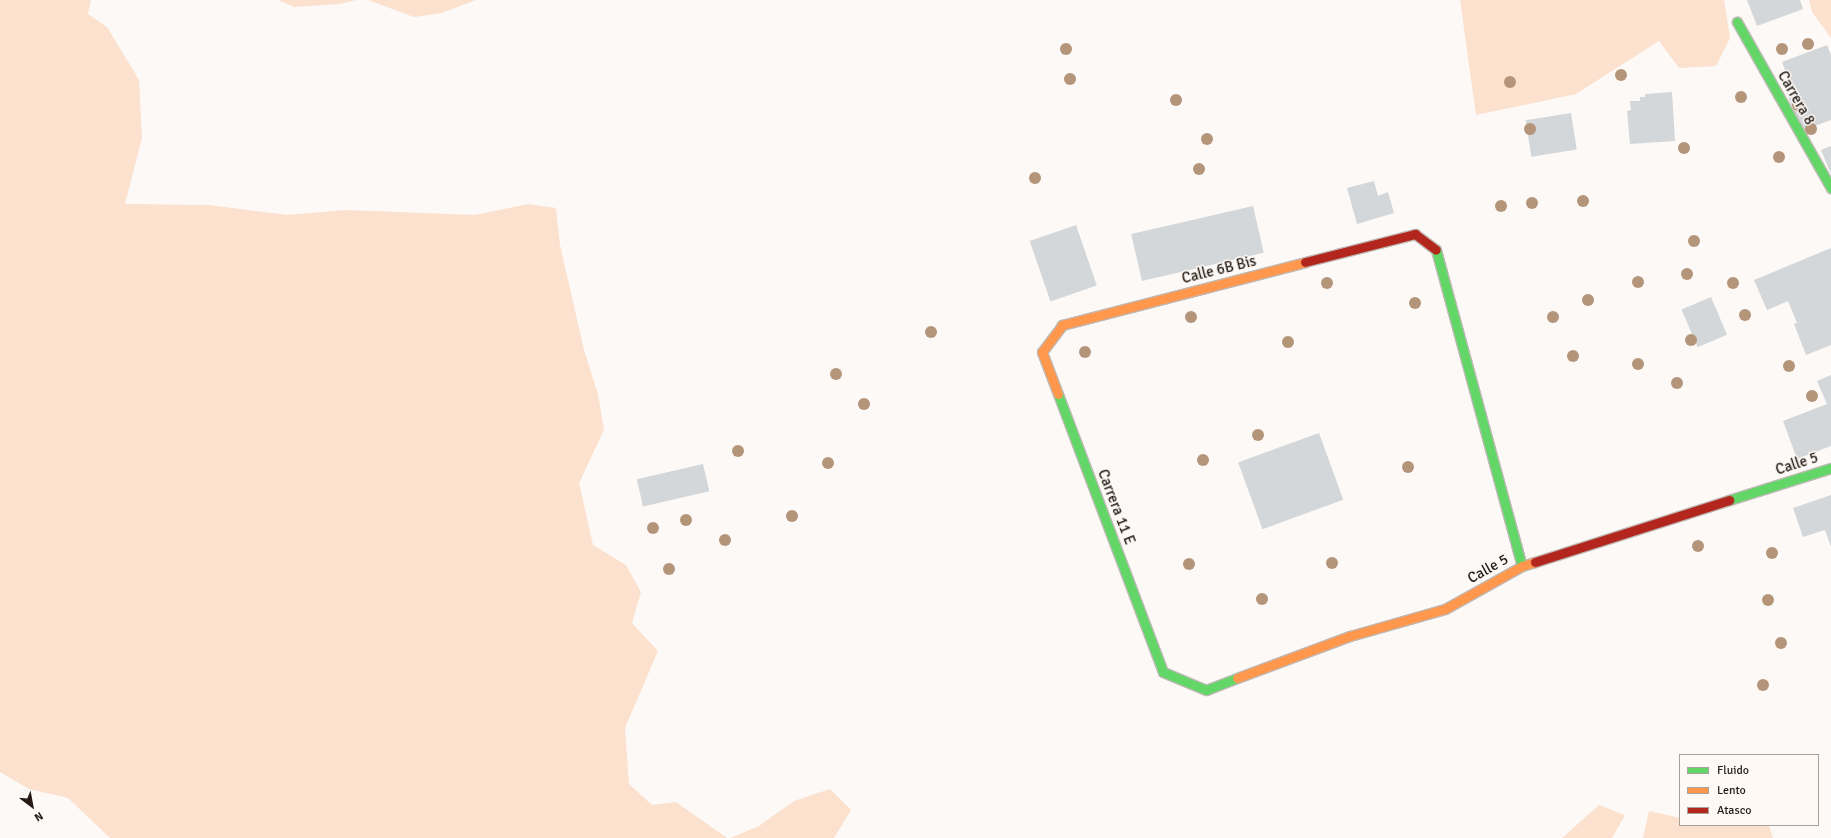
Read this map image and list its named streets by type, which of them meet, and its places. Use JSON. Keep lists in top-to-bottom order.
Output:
{
  "streets": {
    "street": [
      "Carrera 8",
      "Calle 6B Bis",
      "Calle 5",
      "Carrera 11 E"
    ]
  },
  "crossings": [
    ["Calle 6B Bis", "Calle 5"],
    ["Calle 6B Bis", "Carrera 11 E"],
    ["Calle 5", "Carrera 11 E"]
  ],
  "legend": ["Fluido", "Lento", "Atasco"],
  "north": "bottom right"
}
